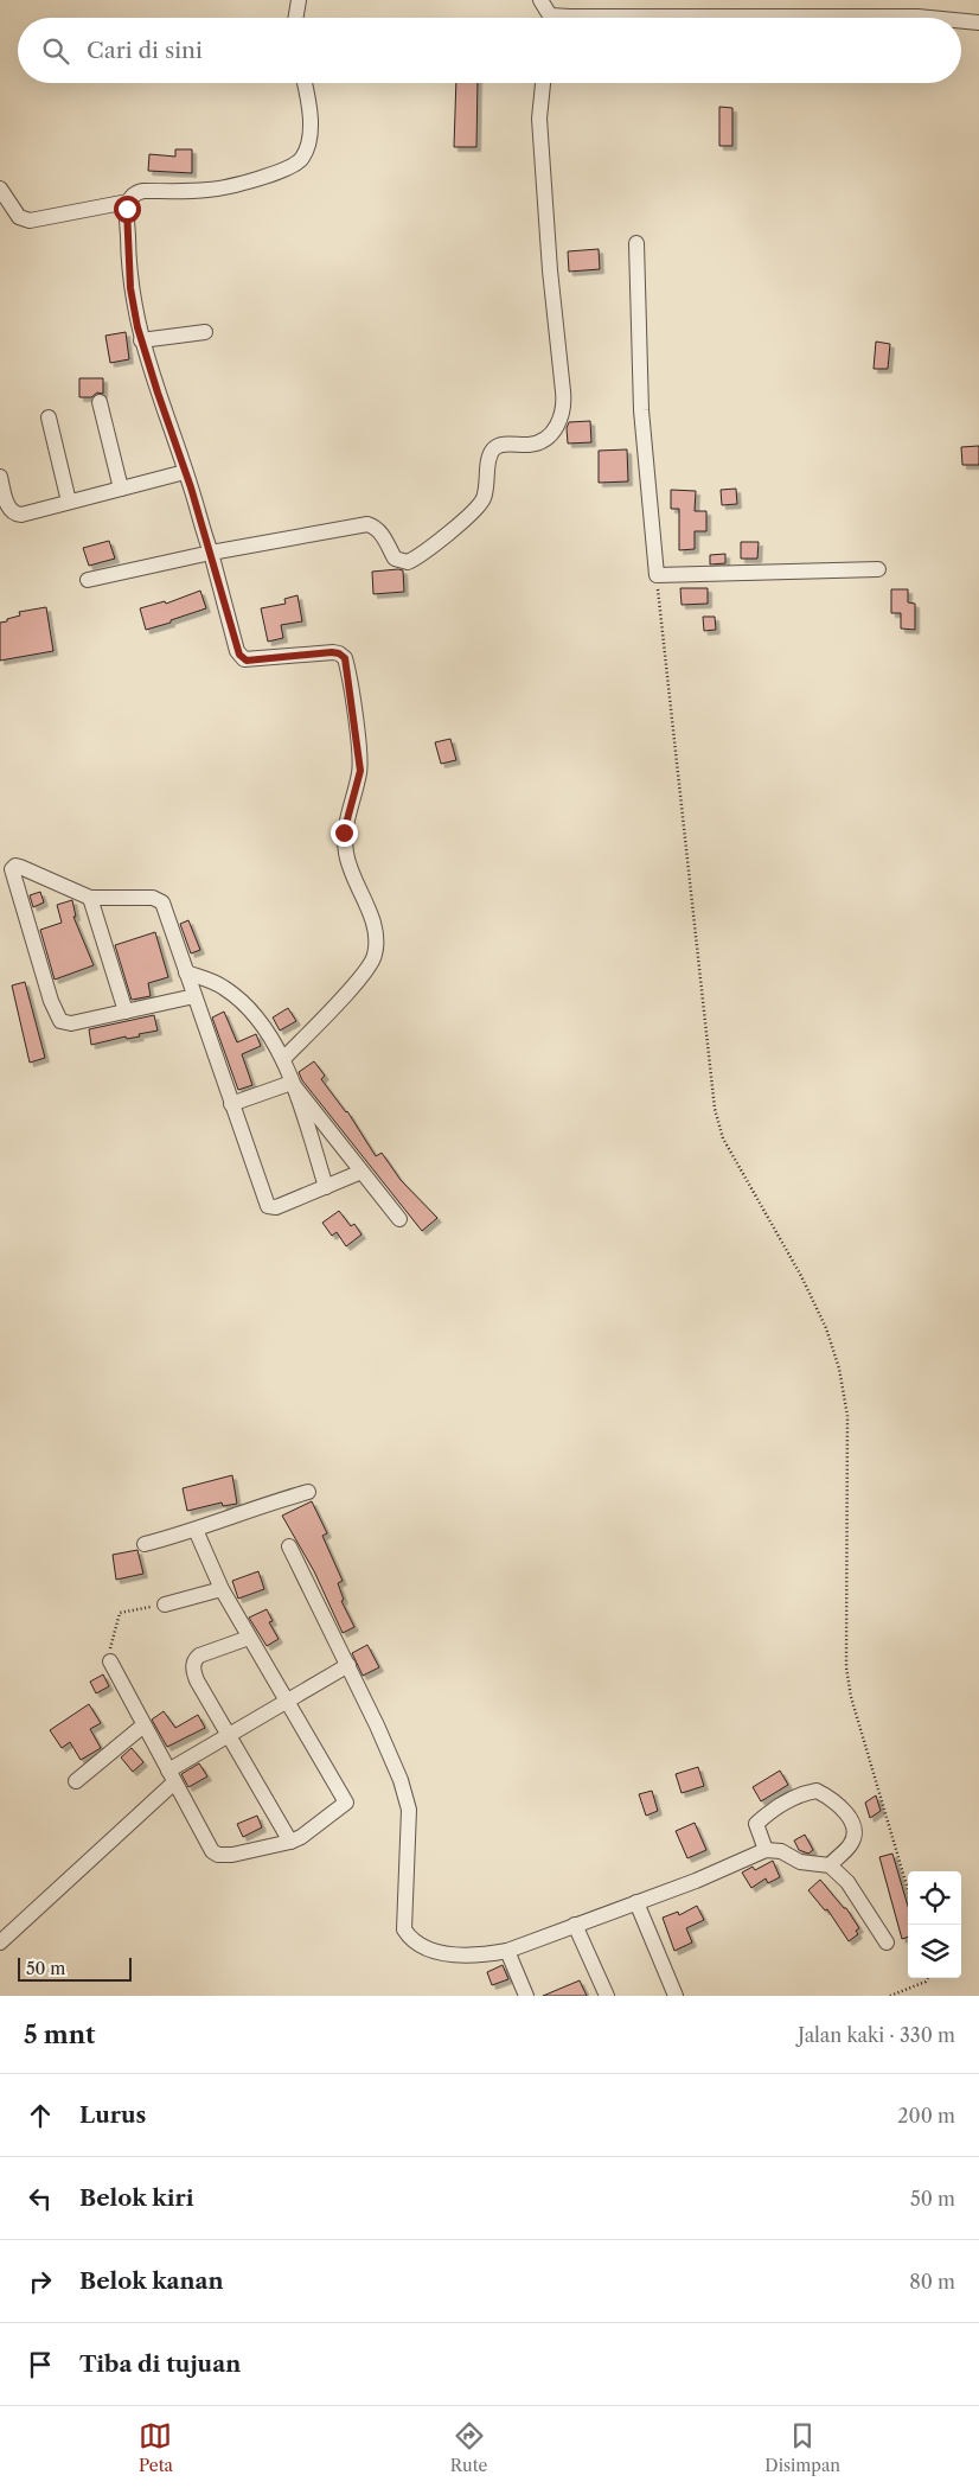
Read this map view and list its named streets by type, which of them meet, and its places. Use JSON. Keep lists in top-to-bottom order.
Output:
{
  "scale_bar": "50 m",
  "page": {
    "search": "Cari di sini",
    "scale": "50 m",
    "heading": ["5 mnt", "Jalan kaki · 330 m"],
    "list": [
      ["Lurus", "200 m"],
      ["Belok kiri", "50 m"],
      ["Belok kanan", "80 m"],
      "Tiba di tujuan"
    ],
    "nav": ["Peta", "Rute", "Disimpan"]
  }
}
